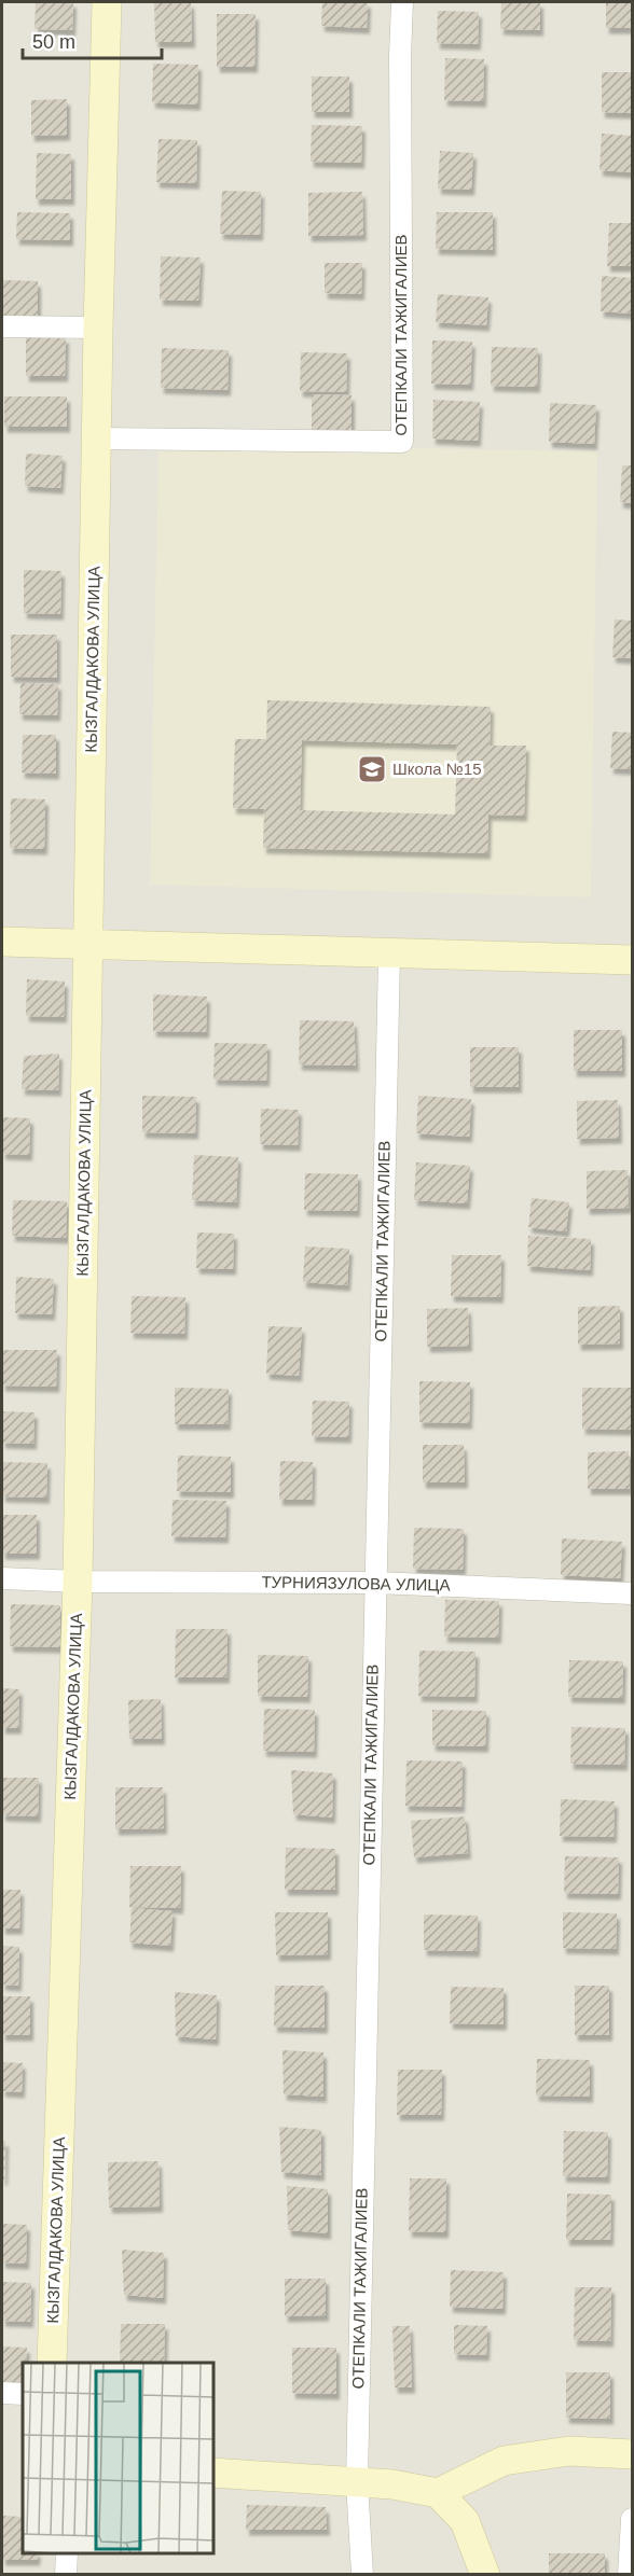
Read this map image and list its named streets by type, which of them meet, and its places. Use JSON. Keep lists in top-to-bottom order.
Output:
{
  "streets": {
    "street": ["ОТЕПКАЛИ ТАЖИГАЛИЕВ", "КЫЗГАЛДАКОВА УЛИЦА", "ТУРНИЯЗУЛОВА УЛИЦА"]
  },
  "crossings": [
    ["ОТЕПКАЛИ ТАЖИГАЛИЕВ", "КЫЗГАЛДАКОВА УЛИЦА"],
    ["ОТЕПКАЛИ ТАЖИГАЛИЕВ", "ТУРНИЯЗУЛОВА УЛИЦА"],
    ["КЫЗГАЛДАКОВА УЛИЦА", "ТУРНИЯЗУЛОВА УЛИЦА"]
  ],
  "places": {
    "school or university": ["Школа №15"]
  },
  "scale_bar": "50 m"
}
